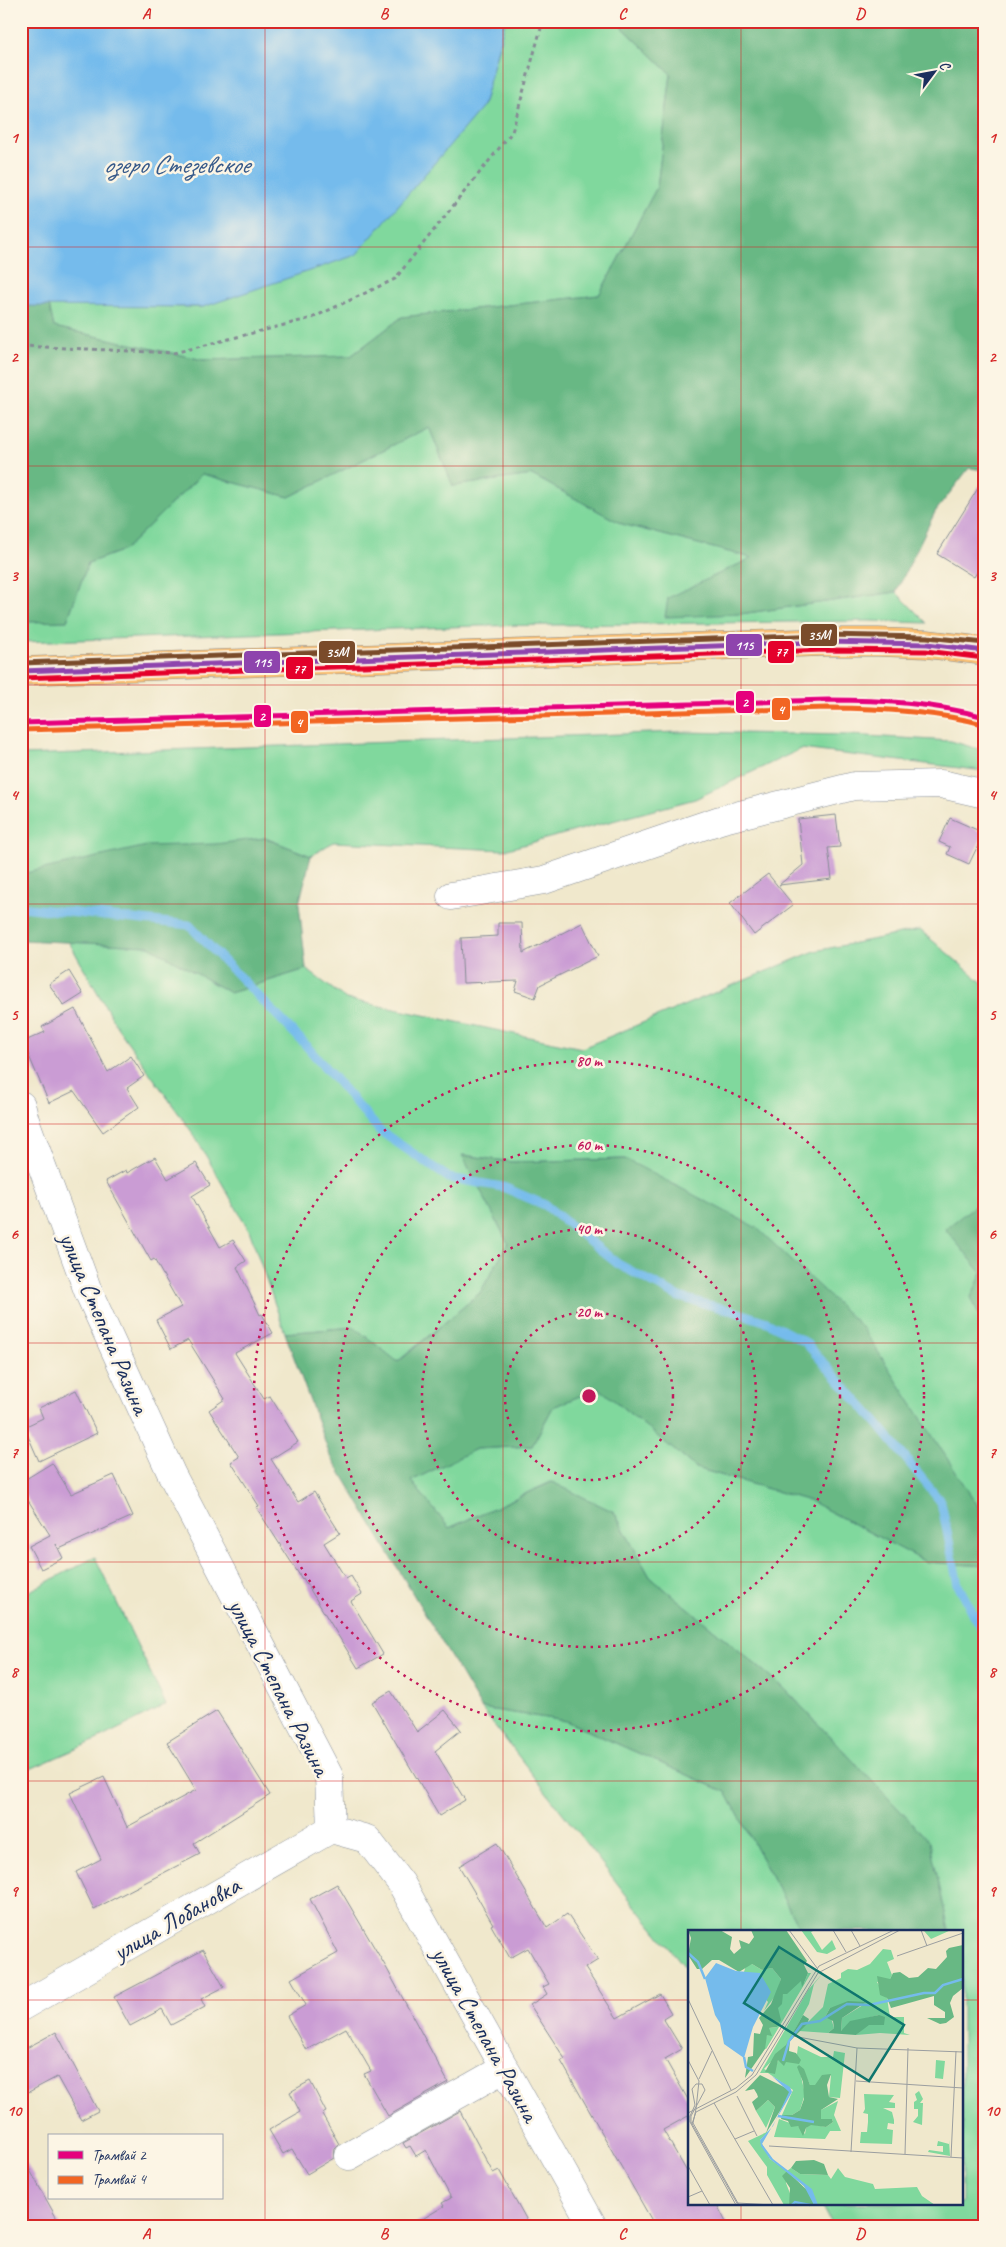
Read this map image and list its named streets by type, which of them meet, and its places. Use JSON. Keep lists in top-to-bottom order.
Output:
{
  "streets": {
    "street": ["улица Степана Разина", "улица Лобановка"]
  },
  "crossings": [
    ["улица Степана Разина", "улица Лобановка"]
  ],
  "water": ["озеро Стезевское"],
  "lines": [
    "transit line 35М",
    "transit line 115",
    "transit line 77",
    "tram line 2",
    "tram line 4"
  ],
  "legend": ["Трамвай 2", "Трамвай 4"],
  "north": "top right",
  "grid": {
    "columns": [
      "A",
      "B",
      "C",
      "D"
    ],
    "rows": [
      "1",
      "2",
      "3",
      "4",
      "5",
      "6",
      "7",
      "8",
      "9",
      "10"
    ]
  },
  "rings": [
    "80 m",
    "60 m",
    "40 m",
    "20 m"
  ]
}
